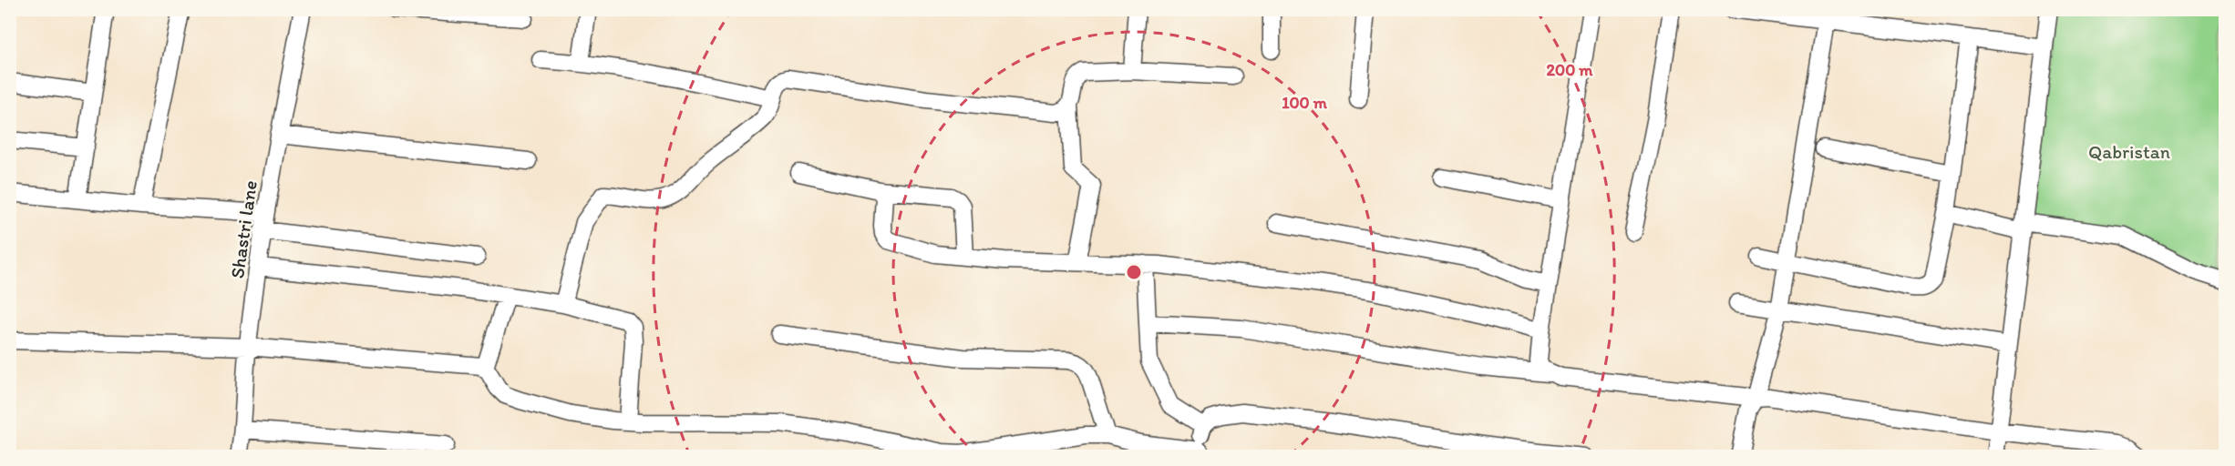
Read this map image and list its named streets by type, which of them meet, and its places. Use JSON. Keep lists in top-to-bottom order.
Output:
{
  "streets": {
    "street": ["Shastri lane"]
  },
  "parks": ["Qabristan"],
  "rings": ["200 m", "100 m"]
}
